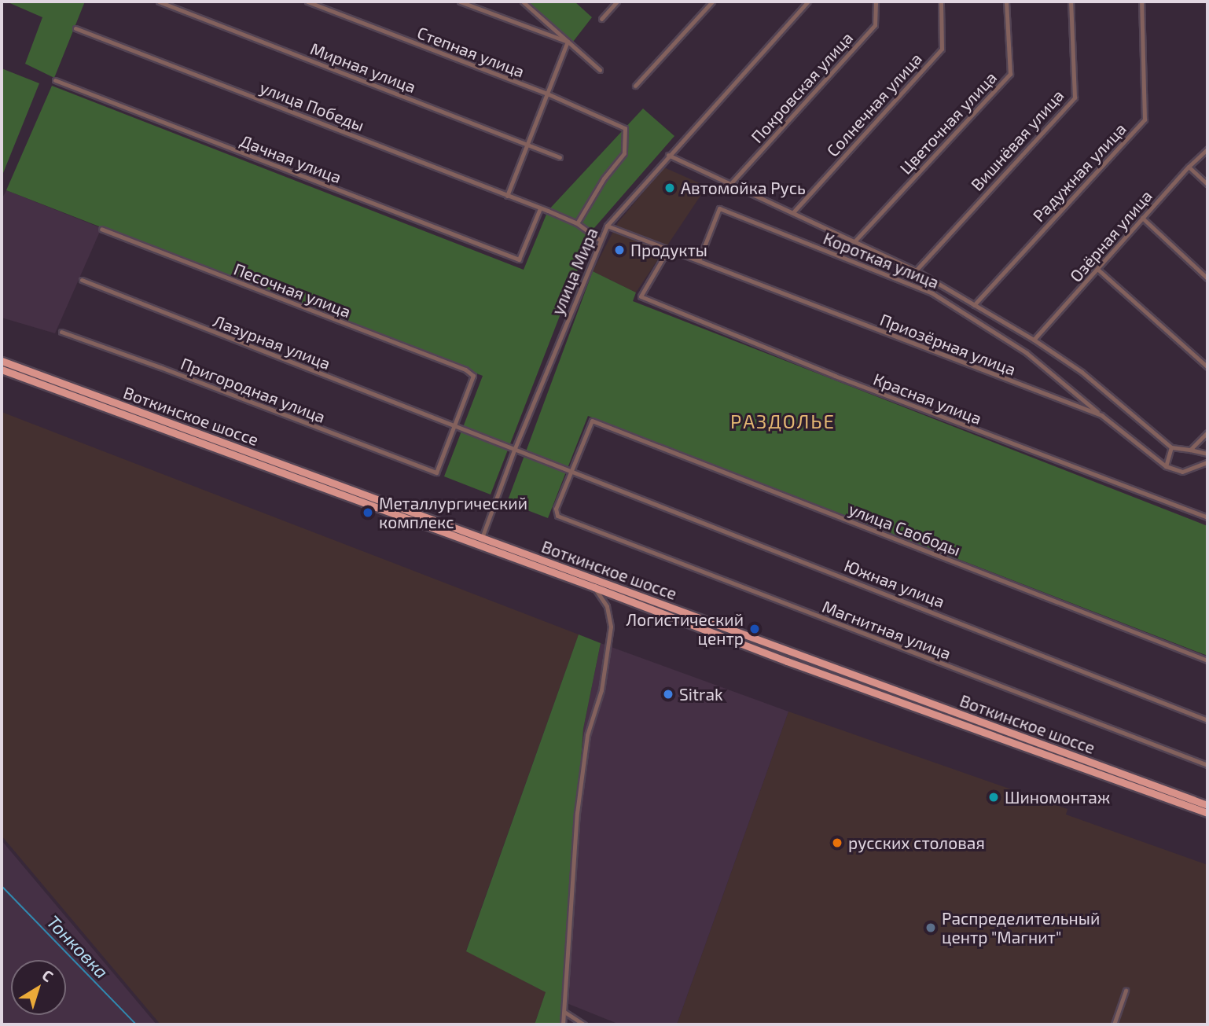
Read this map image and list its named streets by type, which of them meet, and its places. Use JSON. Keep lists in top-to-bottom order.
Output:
{
  "streets": {
    "main road": ["Воткинское шоссе"],
    "street": [
      "Степная улица",
      "Мирная улица",
      "Покровская улица",
      "Солнечная улица",
      "улица Победы",
      "Цветочная улица",
      "Вишнёвая улица",
      "Дачная улица",
      "Радужная улица",
      "Озёрная улица",
      "Короткая улица",
      "улица Мира",
      "Песочная улица",
      "Лазурная улица",
      "Приозёрная улица",
      "Пригородная улица",
      "Красная улица",
      "улица Свободы",
      "Южная улица",
      "Магнитная улица"
    ]
  },
  "crossings": [
    ["Степная улица", "улица Победы"],
    ["улица Победы", "Дачная улица"],
    ["улица Победы", "улица Мира"],
    ["Короткая улица", "Приозёрная улица"],
    ["улица Мира", "Лазурная улица"],
    ["улица Мира", "Приозёрная улица"],
    ["улица Мира", "Воткинское шоссе"],
    ["улица Мира", "Южная улица"],
    ["Песочная улица", "Лазурная улица"],
    ["Песочная улица", "Пригородная улица"],
    ["Лазурная улица", "Пригородная улица"],
    ["Лазурная улица", "Южная улица"],
    ["Приозёрная улица", "Красная улица"],
    ["улица Свободы", "Южная улица"],
    ["улица Свободы", "Магнитная улица"],
    ["Южная улица", "Магнитная улица"]
  ],
  "districts": ["РАЗДОЛЬЕ"],
  "water": ["Тонковка"],
  "places": [
    "Автомойка Русь",
    "Продукты",
    "Металлургический комплекс",
    "Логистический центр",
    "Sitrak",
    "Шиномонтаж",
    "русских столовая",
    "Распределительный центр \"Магнит\""
  ],
  "north": "top right"
}
